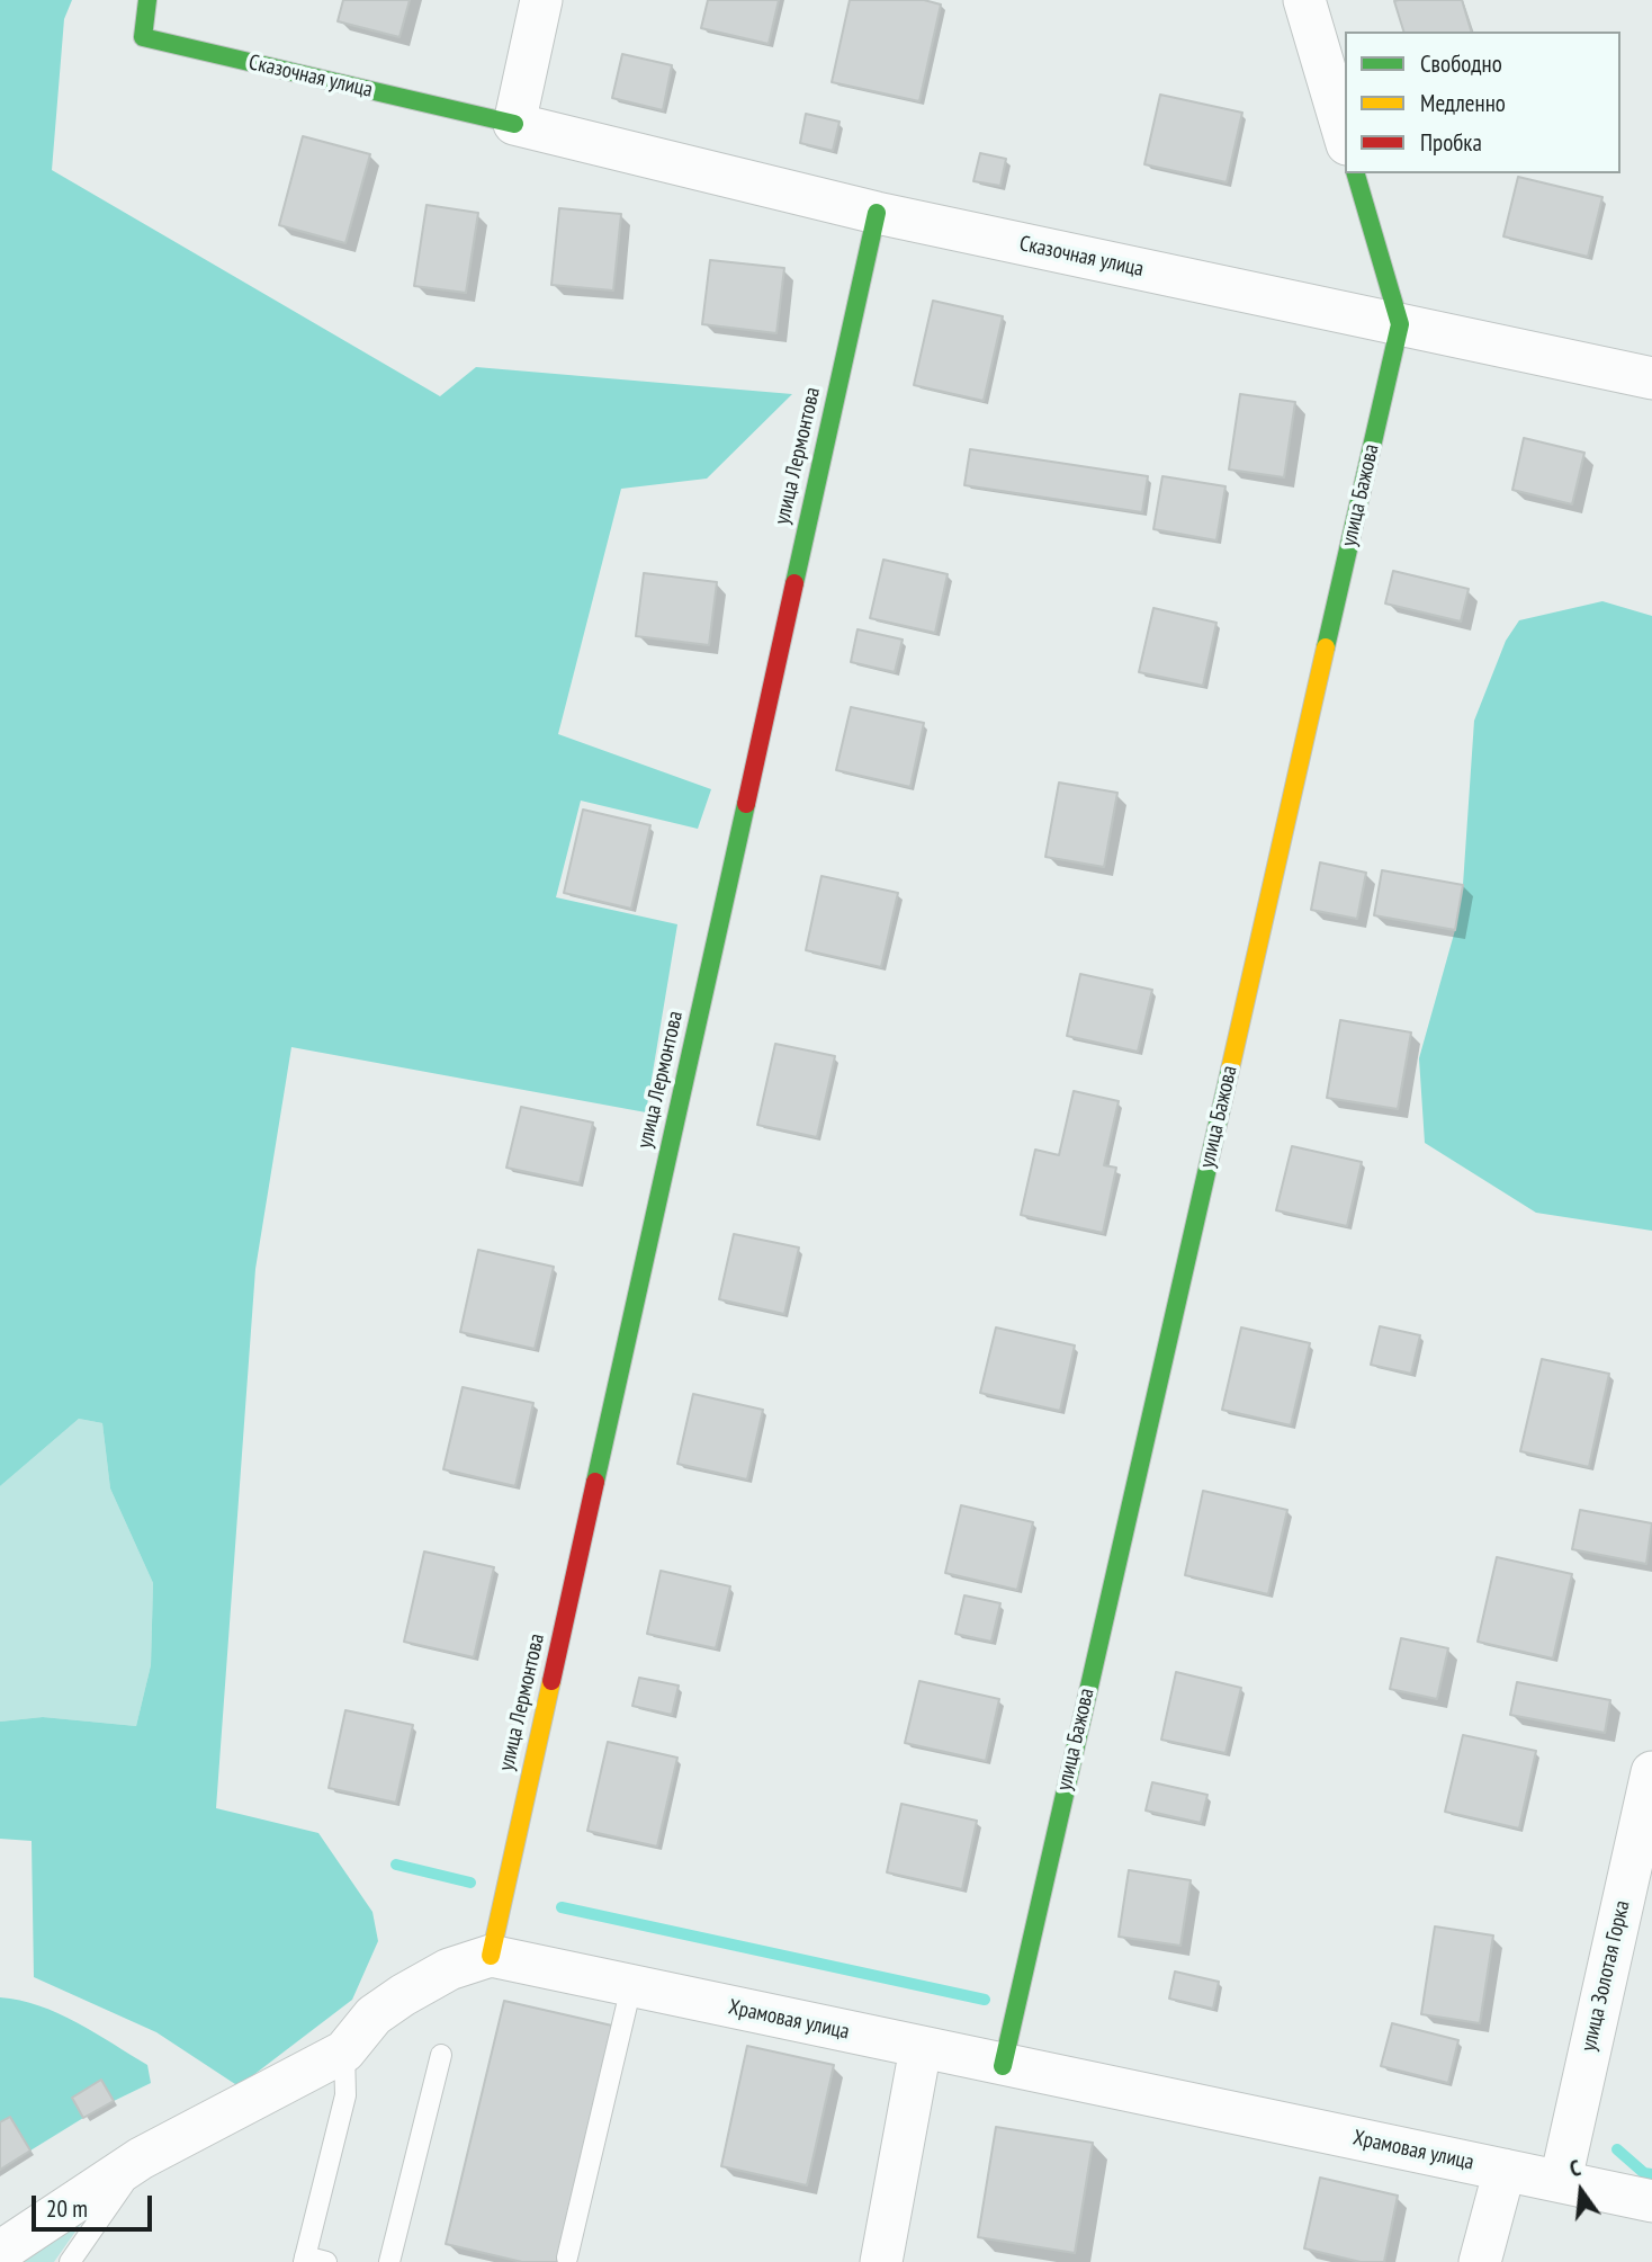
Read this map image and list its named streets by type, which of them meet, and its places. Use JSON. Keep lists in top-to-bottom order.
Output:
{
  "streets": {
    "street": [
      "Сказочная улица",
      "улица Лермонтова",
      "улица Бажова",
      "улица Золотая Горка",
      "Храмовая улица"
    ]
  },
  "crossings": [
    ["Сказочная улица", "улица Лермонтова"],
    ["Сказочная улица", "улица Бажова"],
    ["улица Лермонтова", "Храмовая улица"],
    ["улица Бажова", "Храмовая улица"],
    ["улица Золотая Горка", "Храмовая улица"]
  ],
  "legend": ["Свободно", "Медленно", "Пробка"],
  "scale_bar": "20 m",
  "north": "top"
}
